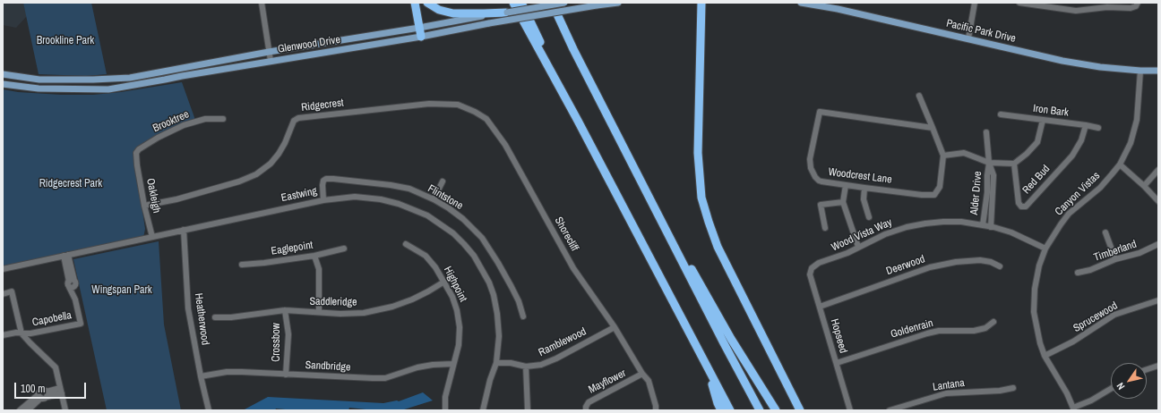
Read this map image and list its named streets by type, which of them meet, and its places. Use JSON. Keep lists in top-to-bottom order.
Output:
{
  "streets": {
    "main road": ["Pacific Park Drive", "Glenwood Drive"],
    "street": [
      "Ridgecrest",
      "Iron Bark",
      "Brooktree",
      "Woodcrest Lane",
      "Red Bud",
      "Alder Drive",
      "Canyon Vistas",
      "Eastwing",
      "Oakleigh",
      "Flintstone",
      "Shorecliff",
      "Wood Vista Way",
      "Eaglepoint",
      "Timberland",
      "Deerwood",
      "Highpoint",
      "Saddleridge",
      "Sprucewood",
      "Capobella",
      "Heatherwood",
      "Goldenrain",
      "Hopseed",
      "Crossbow",
      "Ramblewood",
      "Sandbridge",
      "Mayflower",
      "Lantana"
    ]
  },
  "crossings": [
    ["Pacific Park Drive", "Canyon Vistas"],
    ["Ridgecrest", "Oakleigh"],
    ["Ridgecrest", "Shorecliff"],
    ["Iron Bark", "Red Bud"],
    ["Brooktree", "Oakleigh"],
    ["Alder Drive", "Wood Vista Way"],
    ["Canyon Vistas", "Wood Vista Way"],
    ["Canyon Vistas", "Sprucewood"],
    ["Eastwing", "Oakleigh"],
    ["Eastwing", "Flintstone"],
    ["Eastwing", "Capobella"],
    ["Eastwing", "Heatherwood"],
    ["Eastwing", "Ramblewood"],
    ["Shorecliff", "Ramblewood"],
    ["Shorecliff", "Mayflower"],
    ["Wood Vista Way", "Hopseed"],
    ["Deerwood", "Hopseed"],
    ["Highpoint", "Saddleridge"],
    ["Highpoint", "Sandbridge"],
    ["Saddleridge", "Crossbow"],
    ["Heatherwood", "Sandbridge"],
    ["Goldenrain", "Hopseed"],
    ["Crossbow", "Sandbridge"]
  ],
  "parks": ["Brookline Park", "Ridgecrest Park", "Wingspan Park"],
  "scale_bar": "100 m",
  "north": "bottom left"
}
